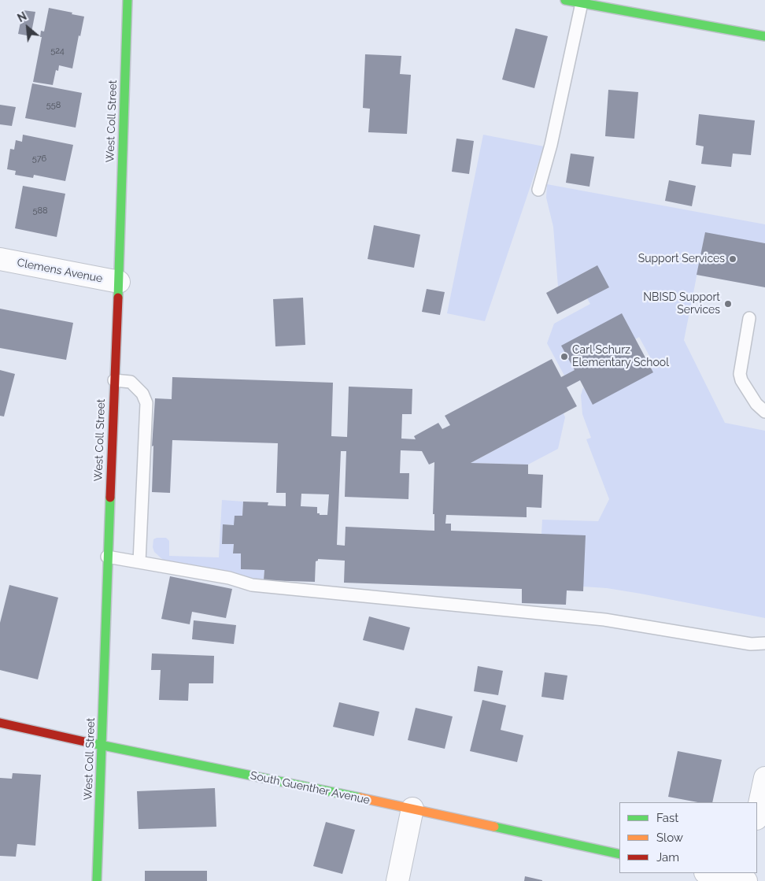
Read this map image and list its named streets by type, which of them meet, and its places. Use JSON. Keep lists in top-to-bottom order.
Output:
{
  "streets": {
    "street": ["West Coll Street", "Clemens Avenue", "South Guenther Avenue"]
  },
  "crossings": [
    ["West Coll Street", "Clemens Avenue"],
    ["West Coll Street", "South Guenther Avenue"]
  ],
  "places": ["Support Services", "NBISD Support Services", "Carl Schurz Elementary School"],
  "house_numbers": [
    "524",
    "558",
    "576",
    "588"
  ],
  "legend": ["Fast", "Slow", "Jam"],
  "north": "top left"
}
